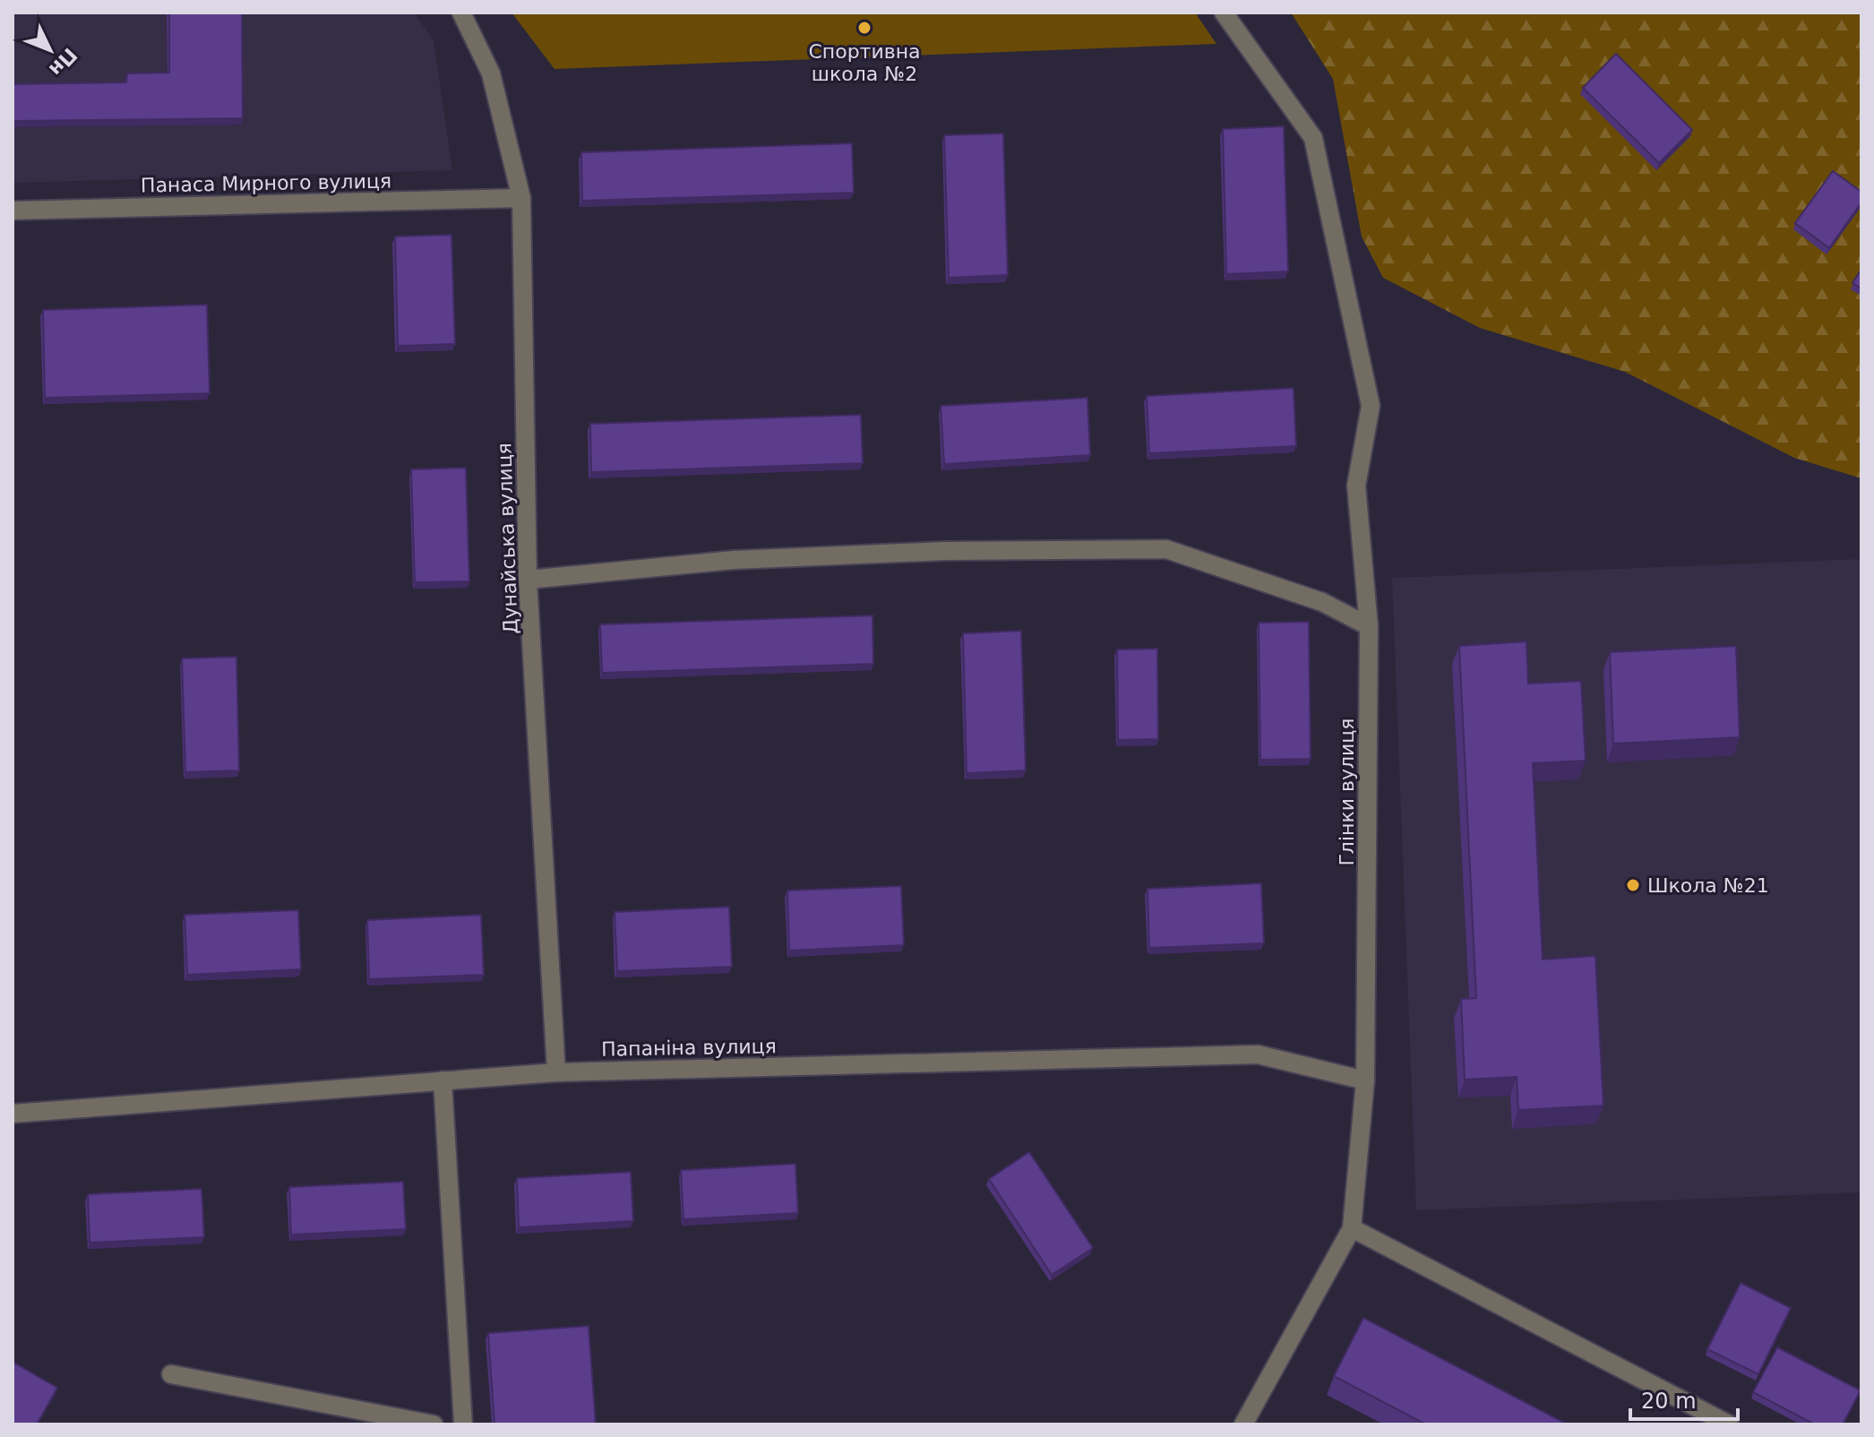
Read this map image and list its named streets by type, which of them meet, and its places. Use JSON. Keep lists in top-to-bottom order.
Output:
{
  "streets": {
    "street": [
      "Панаса Мирного вулиця",
      "Дунайська вулиця",
      "Глінки вулиця",
      "Папаніна вулиця"
    ]
  },
  "crossings": [
    ["Панаса Мирного вулиця", "Дунайська вулиця"],
    ["Дунайська вулиця", "Папаніна вулиця"],
    ["Глінки вулиця", "Папаніна вулиця"]
  ],
  "places": ["Спортивна школа №2", "Школа №21"],
  "scale_bar": "20 m",
  "north": "bottom right"
}
